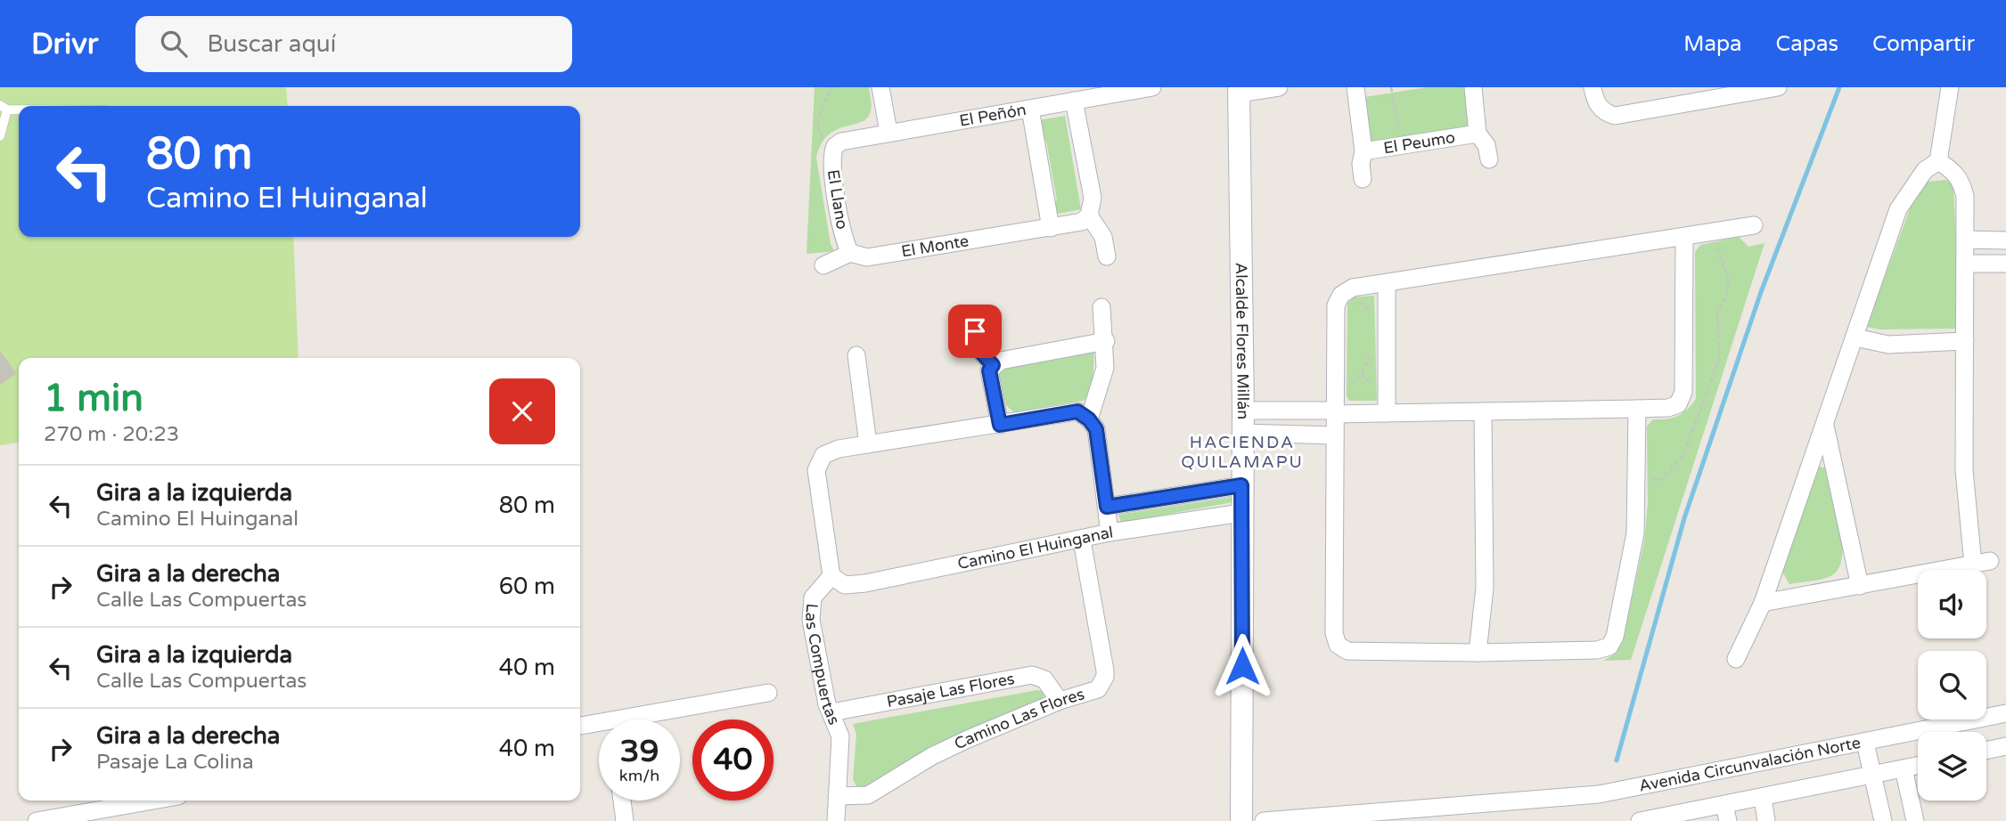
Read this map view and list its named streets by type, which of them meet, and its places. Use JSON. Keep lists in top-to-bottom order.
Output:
{
  "streets": {
    "street": [
      "El Peñón",
      "El Peumo",
      "El Llano",
      "El Monte",
      "Alcalde Flores Millán",
      "Camino El Huinganal",
      "Las Compuertas",
      "Pasaje Las Flores",
      "Camino Las Flores",
      "Avenida Circunvalación Norte"
    ]
  },
  "crossings": [
    ["El Peñón", "El Llano"],
    ["El Llano", "El Monte"],
    ["Alcalde Flores Millán", "Camino El Huinganal"],
    ["Camino El Huinganal", "Las Compuertas"],
    ["Camino El Huinganal", "Camino Las Flores"],
    ["Las Compuertas", "Pasaje Las Flores"],
    ["Las Compuertas", "Camino Las Flores"],
    ["Pasaje Las Flores", "Camino Las Flores"]
  ],
  "districts": ["HACIENDA QUILAMAPU"],
  "page": {
    "header": "Drivr",
    "search": "Buscar aquí",
    "nav": ["Mapa", "Capas", "Compartir"],
    "turn": ["80 m", "Camino El Huinganal"],
    "heading": ["1 min", "270 m · 20:23"],
    "list": [
      {
        "name": "Gira a la izquierda",
        "note": "Camino El Huinganal",
        "value": "80 m"
      },
      {
        "name": "Gira a la derecha",
        "note": "Calle Las Compuertas",
        "value": "60 m"
      },
      {
        "name": "Gira a la izquierda",
        "note": "Calle Las Compuertas",
        "value": "40 m"
      },
      {
        "name": "Gira a la derecha",
        "note": "Pasaje La Colina",
        "value": "40 m"
      }
    ],
    "speed": "39 km/h",
    "limit": "40"
  }
}
